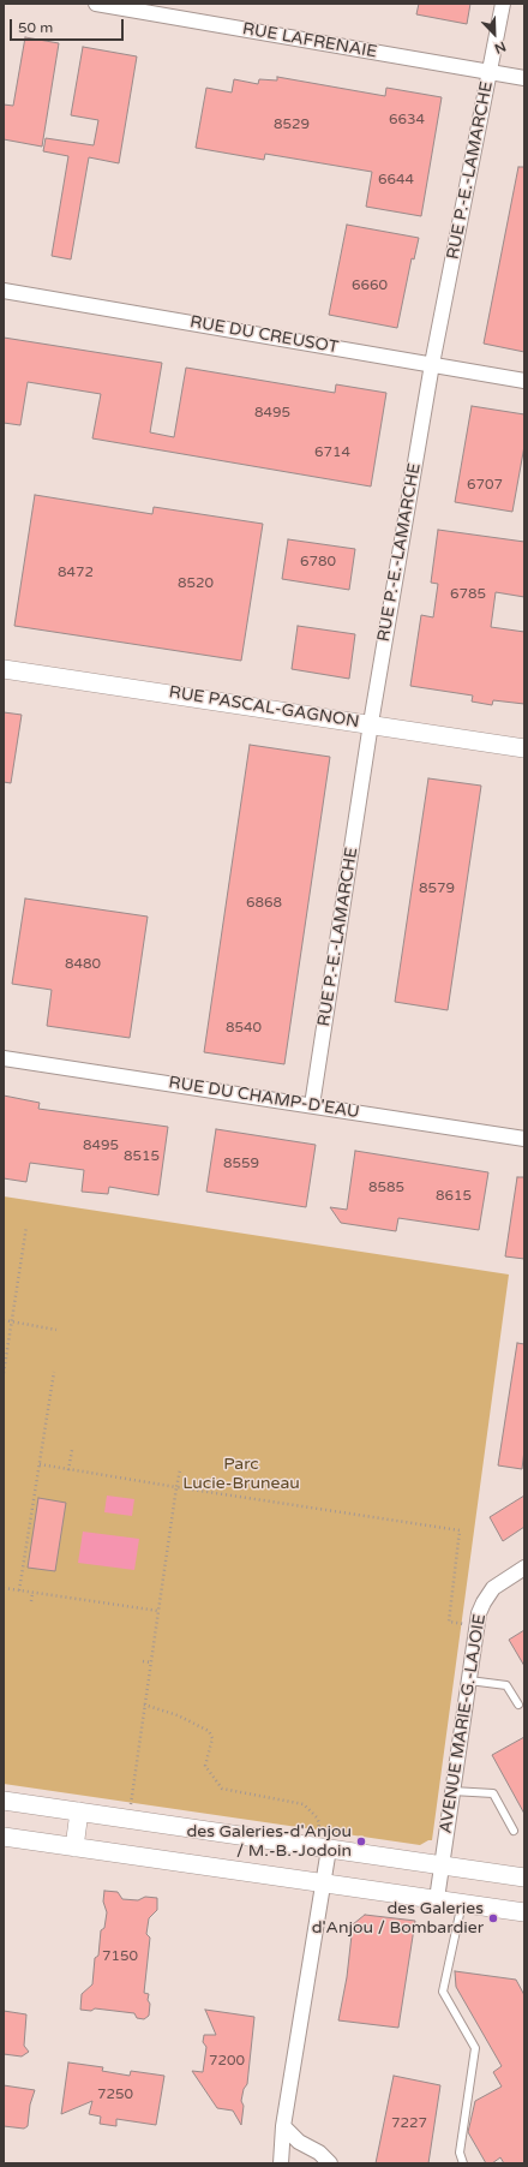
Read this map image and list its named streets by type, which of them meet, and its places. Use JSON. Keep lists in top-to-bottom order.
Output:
{
  "streets": {
    "street": [
      "RUE LAFRENAIE",
      "RUE P.-E.-LAMARCHE",
      "RUE DU CREUSOT",
      "RUE PASCAL-GAGNON",
      "RUE DU CHAMP-D'EAU",
      "AVENUE MARIE-G.-LAJOIE"
    ]
  },
  "crossings": [
    ["RUE LAFRENAIE", "RUE P.-E.-LAMARCHE"],
    ["RUE P.-E.-LAMARCHE", "RUE DU CREUSOT"],
    ["RUE P.-E.-LAMARCHE", "RUE PASCAL-GAGNON"],
    ["RUE P.-E.-LAMARCHE", "RUE DU CHAMP-D'EAU"]
  ],
  "parks": ["Parc Lucie-Bruneau"],
  "places": ["des Galeries-d'Anjou / M.-B.-Jodoin", "des Galeries d'Anjou / Bombardier"],
  "house_numbers": [
    "6634",
    "8529",
    "6644",
    "6660",
    "8495",
    "6714",
    "6707",
    "6780",
    "8472",
    "8520",
    "6785",
    "8579",
    "6868",
    "8480",
    "8540",
    "8495",
    "8515",
    "8559",
    "8585",
    "8615",
    "7150",
    "7200",
    "7250",
    "7227"
  ],
  "scale_bar": "50 m",
  "north": "bottom right"
}
